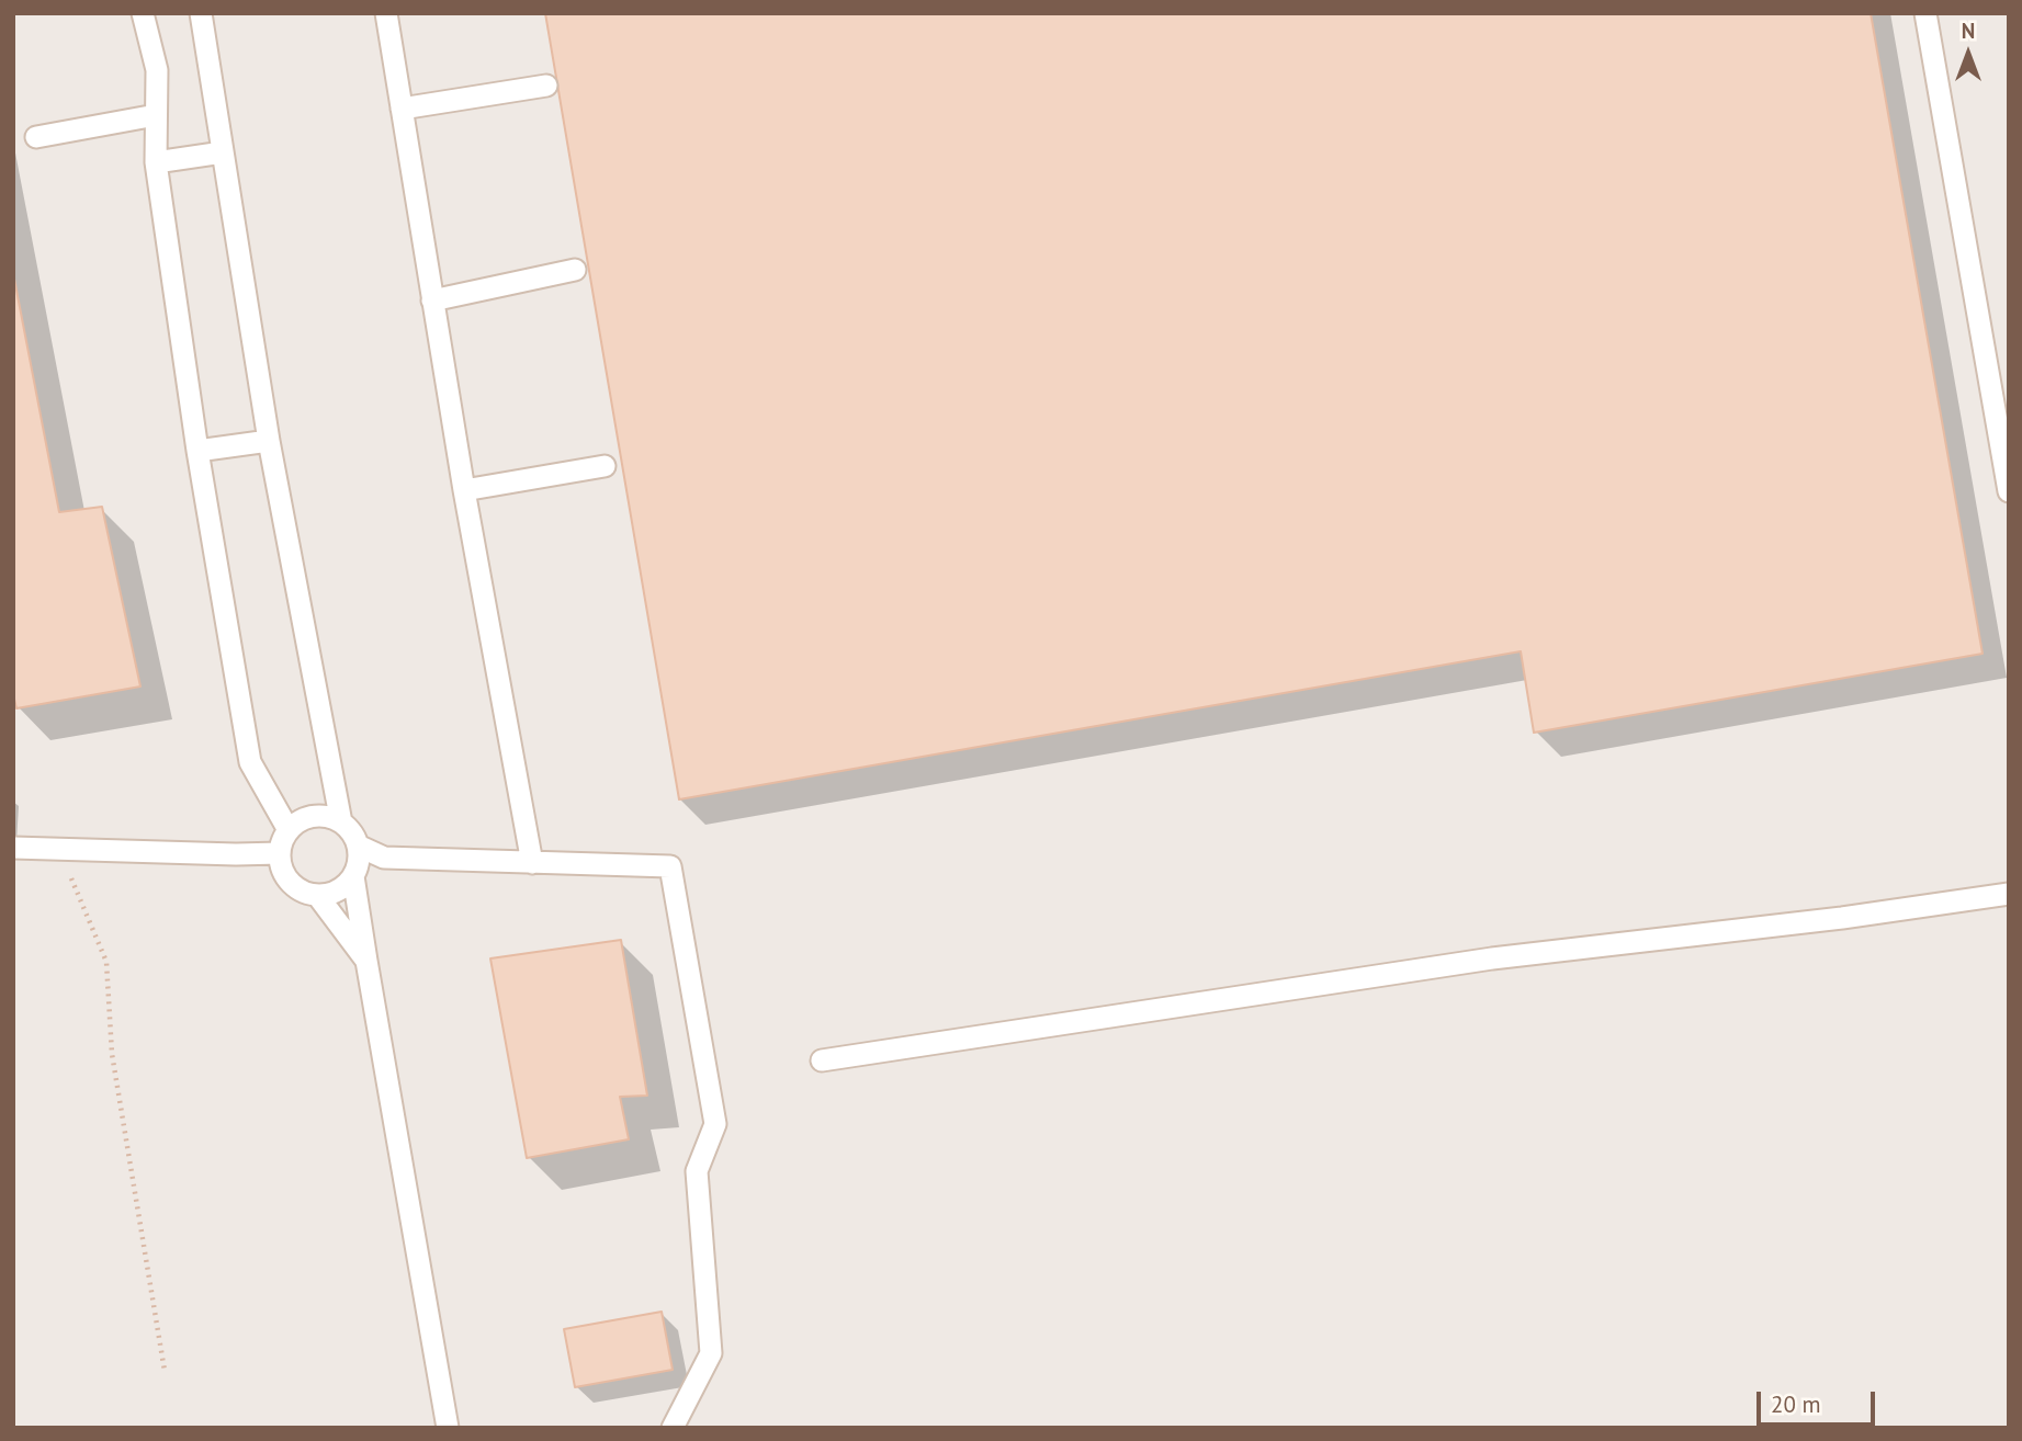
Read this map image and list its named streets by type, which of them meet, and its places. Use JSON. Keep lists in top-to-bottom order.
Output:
{
  "scale_bar": "20 m",
  "north": "top"
}
